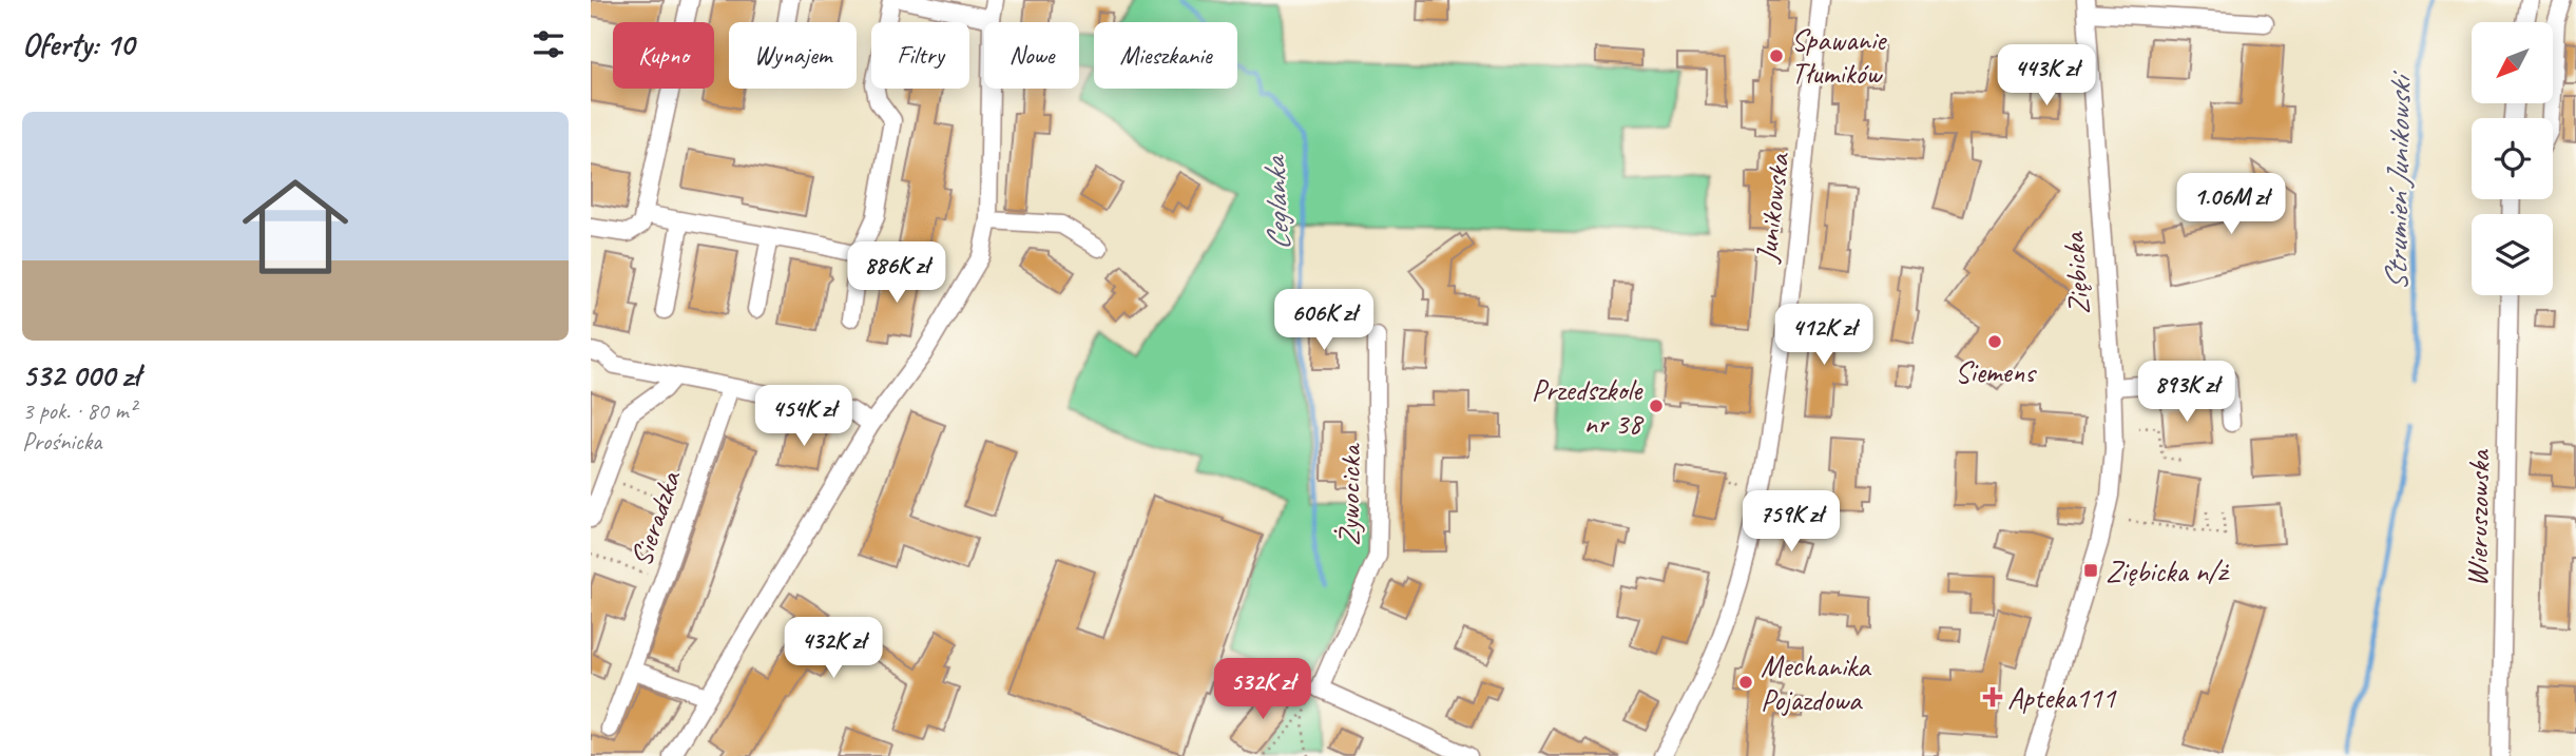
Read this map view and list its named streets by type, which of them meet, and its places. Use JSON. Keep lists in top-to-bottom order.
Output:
{
  "streets": {
    "street": [
      "Junikowska",
      "Ziębicka",
      "Żywocicka",
      "Sieradzka",
      "Wieruszowska"
    ]
  },
  "water": ["Strumień Junikowski", "Ceglanka"],
  "places": {
    "other": [
      "Spawanie Tłumików",
      "Siemens",
      "Przedszkole nr 38",
      "Mechanika Pojazdowa"
    ],
    "transit": ["Ziębicka n/ż"],
    "health": ["Apteka111"]
  },
  "north": "bottom left",
  "page": {
    "heading": "Oferty: 10",
    "chip": [
      "Kupno",
      "Wynajem",
      "Filtry",
      "Nowe",
      "Mieszkanie"
    ],
    "price": [
      "443K zł",
      "1.06M zł",
      "886K zł",
      "606K zł",
      "412K zł",
      "893K zł",
      "454K zł",
      "759K zł",
      "432K zł",
      "532K zł"
    ],
    "list": [
      {
        "name": "532 000 zł",
        "note": "3 pok. · 80 m² · Prośnicka"
      }
    ]
  }
}
